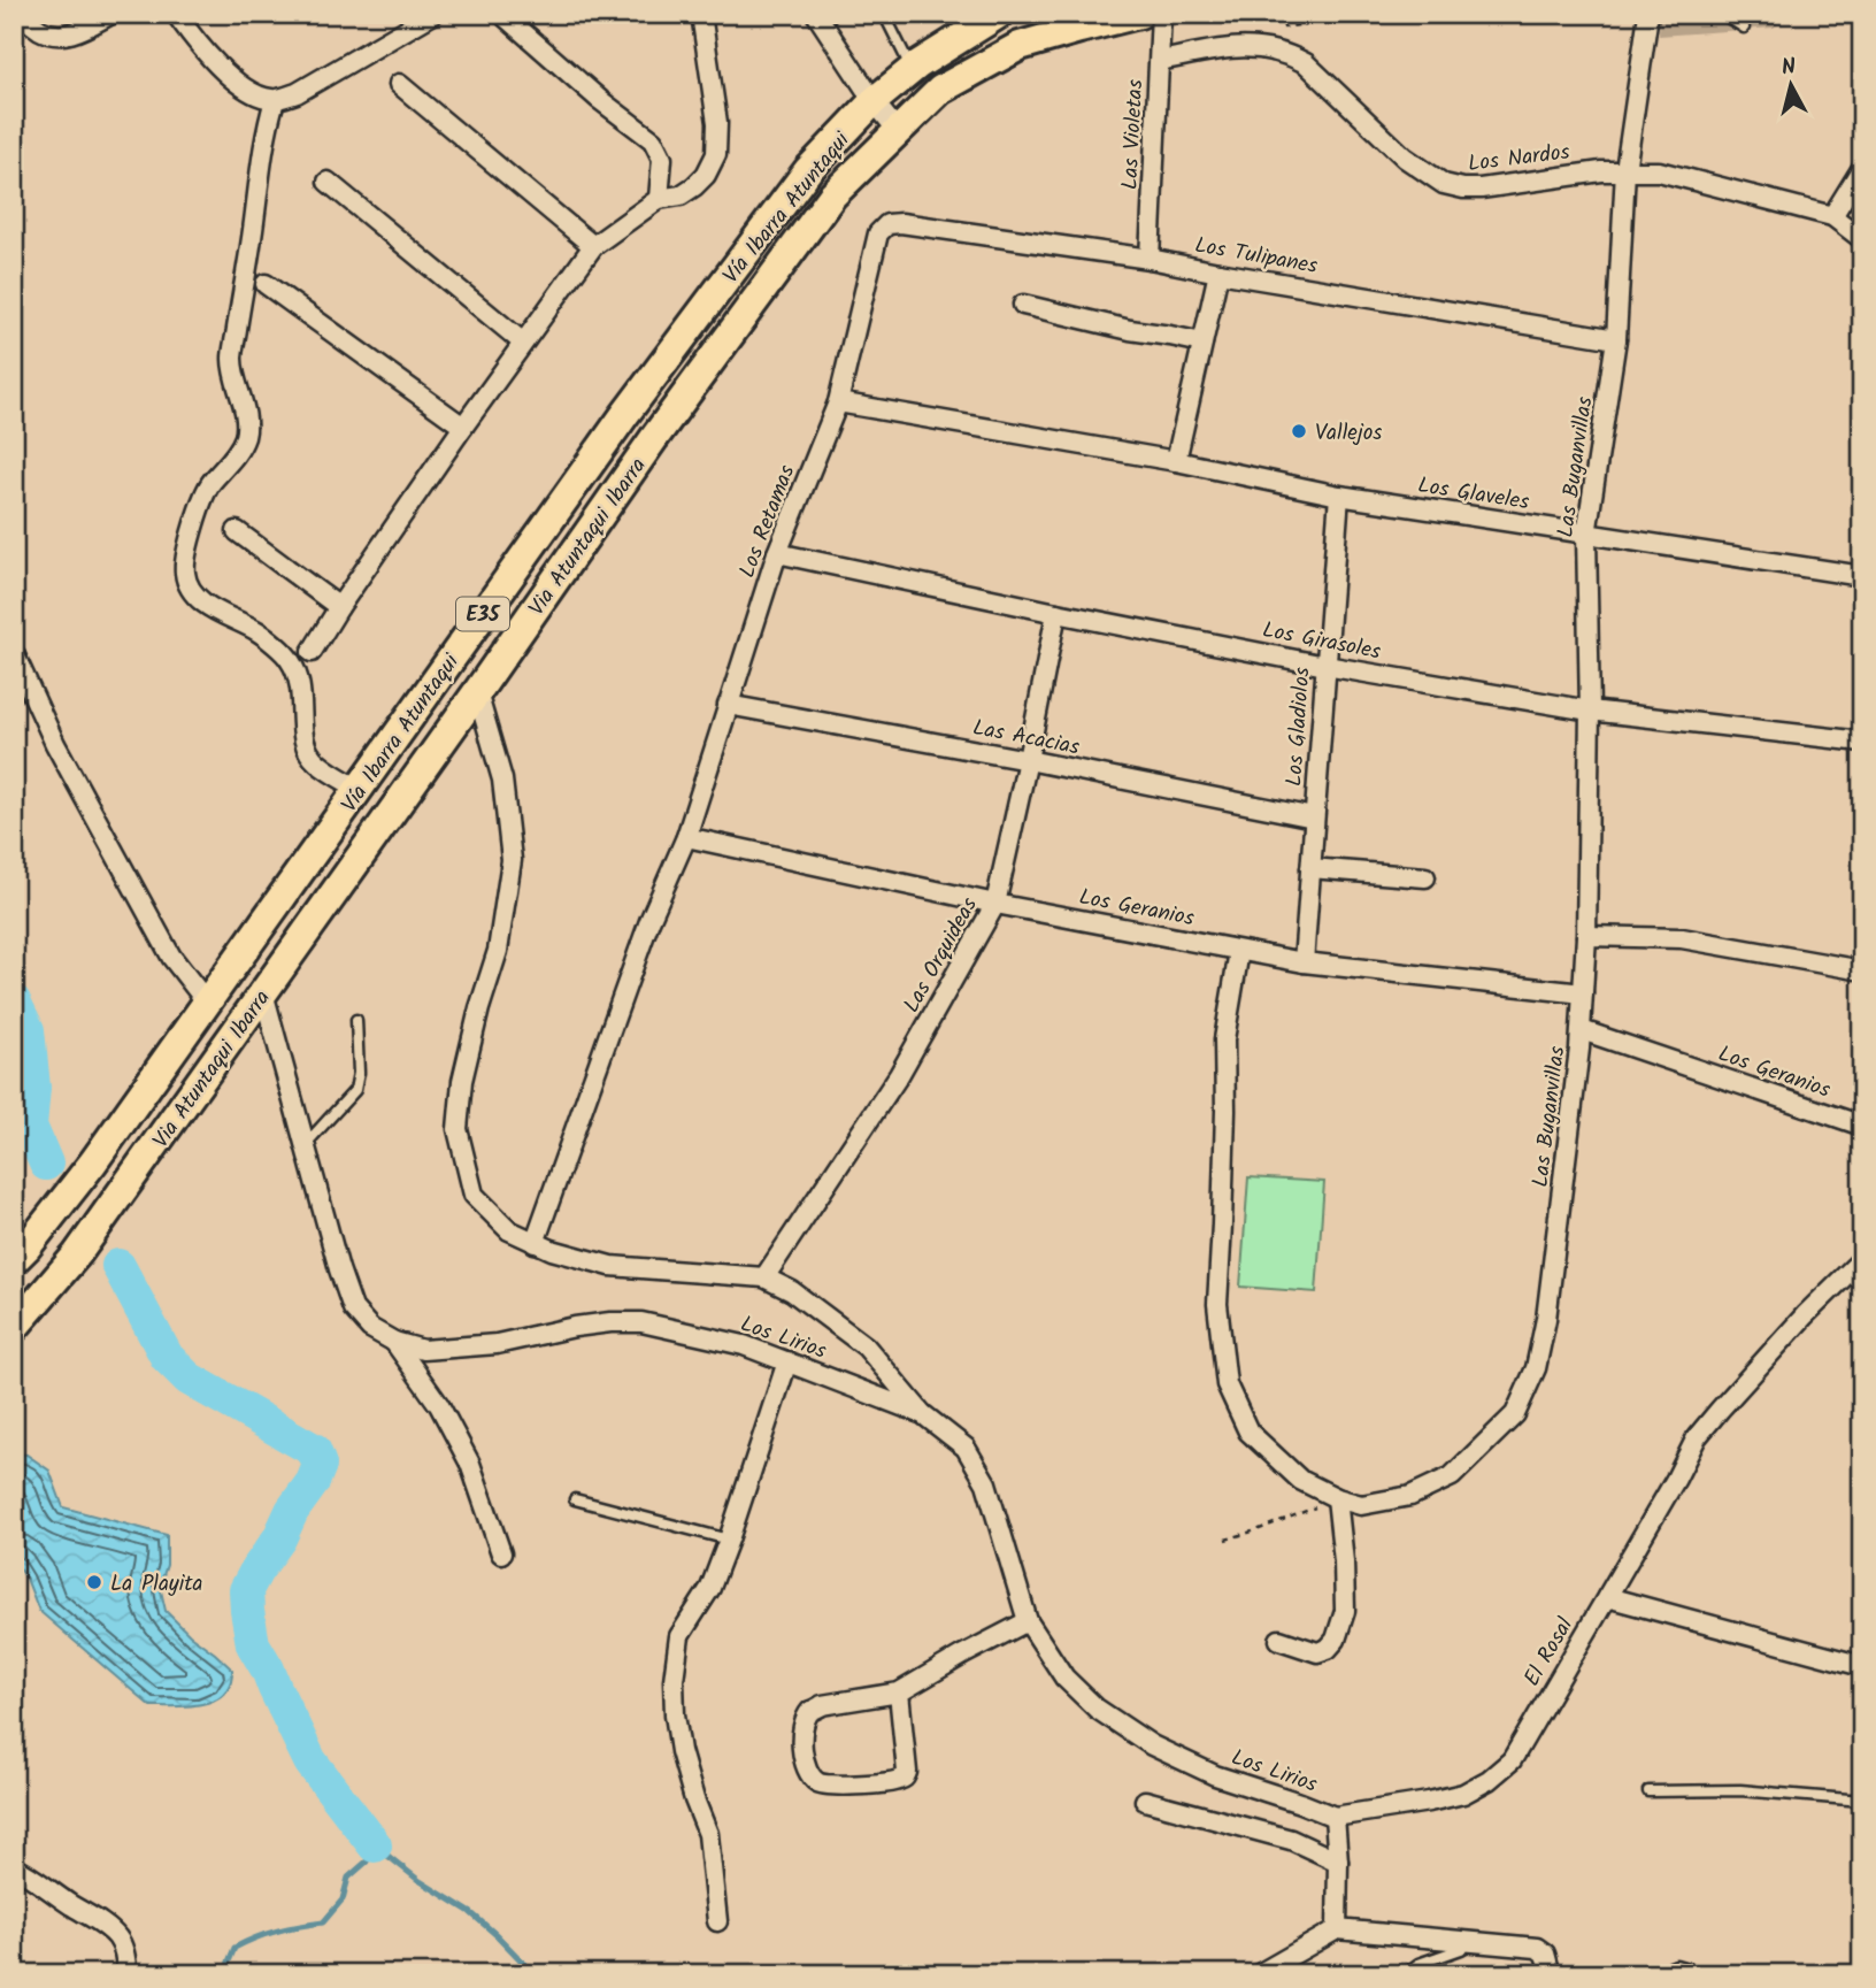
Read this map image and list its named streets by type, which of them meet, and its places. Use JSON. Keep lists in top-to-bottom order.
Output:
{
  "streets": {
    "highway": ["Vía Ibarra Atuntaqui", "Via Atuntaqui Ibarra", "E35"],
    "street": [
      "Las Violetas",
      "Los Nardos",
      "Los Tulipanes",
      "Las Buganvillas",
      "Los Glaveles",
      "Los Retamas",
      "Los Girasoles",
      "Los Gladiolos",
      "Las Acacias",
      "Los Geranios",
      "Las Orquideas",
      "Los Lirios",
      "El Rosal"
    ]
  },
  "crossings": [
    ["Las Violetas", "Los Nardos"],
    ["Las Violetas", "Los Tulipanes"],
    ["Los Nardos", "Las Buganvillas"],
    ["Los Tulipanes", "Las Buganvillas"],
    ["Los Tulipanes", "Los Retamas"],
    ["Las Buganvillas", "Los Glaveles"],
    ["Las Buganvillas", "Los Girasoles"],
    ["Las Buganvillas", "Los Geranios"],
    ["Los Glaveles", "Los Retamas"],
    ["Los Glaveles", "Los Gladiolos"],
    ["Los Retamas", "Los Girasoles"],
    ["Los Retamas", "Las Acacias"],
    ["Los Retamas", "Los Geranios"],
    ["Via Atuntaqui Ibarra", "Los Lirios"],
    ["Los Girasoles", "Los Gladiolos"],
    ["Los Girasoles", "Las Orquideas"],
    ["Los Gladiolos", "Las Acacias"],
    ["Los Gladiolos", "Los Geranios"],
    ["Las Acacias", "Las Orquideas"],
    ["Los Geranios", "Las Orquideas"],
    ["Los Lirios", "El Rosal"]
  ],
  "places": ["Vallejos", "La Playita"],
  "north": "top"
}
